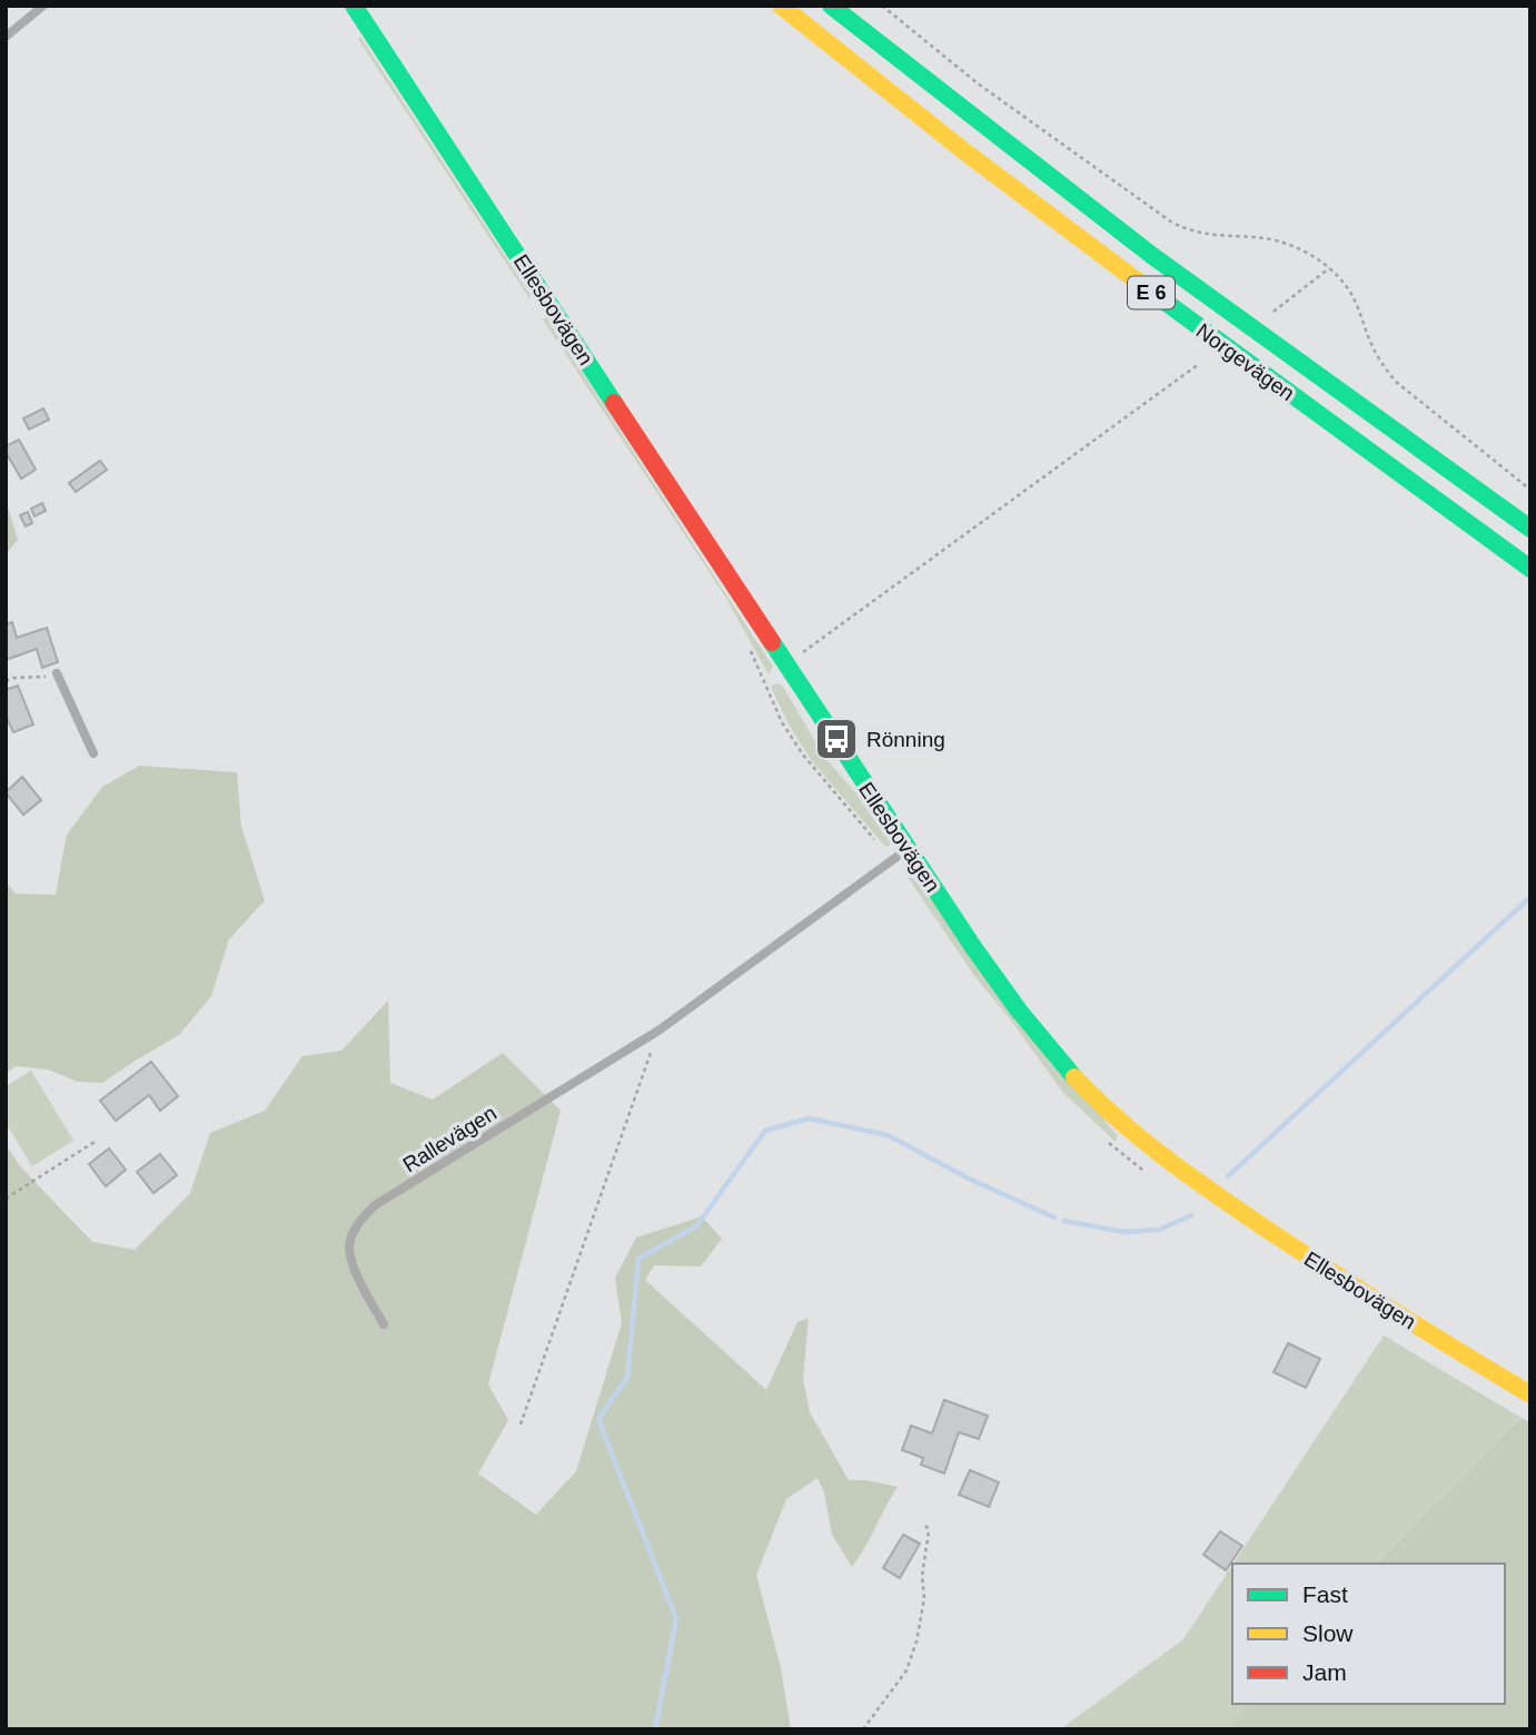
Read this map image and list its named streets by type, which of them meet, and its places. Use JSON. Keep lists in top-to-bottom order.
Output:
{
  "streets": {
    "main road": ["E 6", "Ellesbovägen", "Norgevägen"],
    "lane": ["Rallevägen"]
  },
  "crossings": [
    ["Ellesbovägen", "Rallevägen"]
  ],
  "places": {
    "bus stop": ["Rönning"]
  },
  "legend": ["Fast", "Slow", "Jam"]
}
